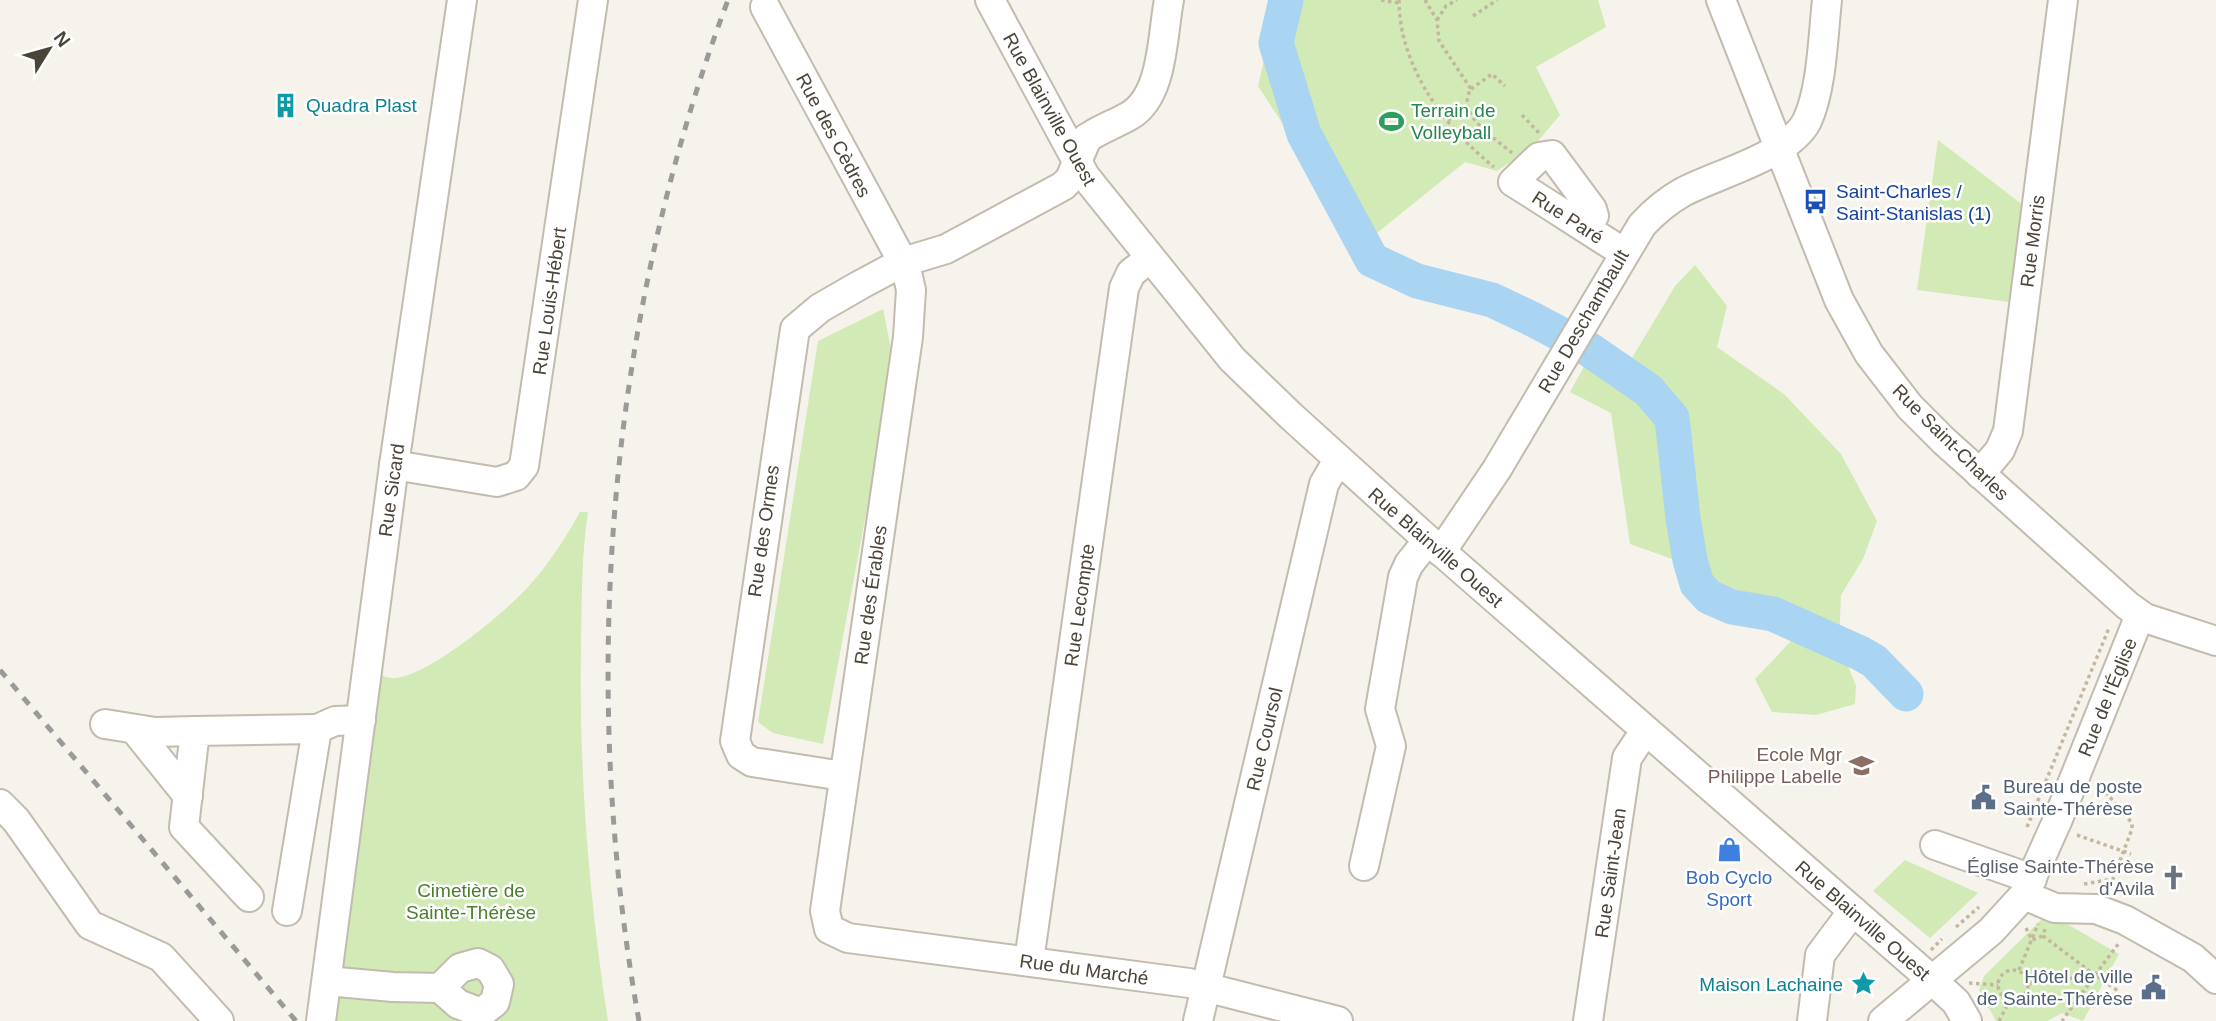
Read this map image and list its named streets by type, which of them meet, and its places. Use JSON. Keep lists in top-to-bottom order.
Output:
{
  "streets": {
    "street": [
      "Rue Blainville Ouest",
      "Rue des Cèdres",
      "Rue Paré",
      "Rue Morris",
      "Rue Louis-Hébert",
      "Rue Deschambault",
      "Rue Saint-Charles",
      "Rue Sicard",
      "Rue des Ormes",
      "Rue des Érables",
      "Rue Lecompte",
      "Rue de l'Église",
      "Rue Coursol",
      "Rue Saint-Jean",
      "Rue du Marché"
    ]
  },
  "crossings": [
    ["Rue Blainville Ouest", "Rue Deschambault"],
    ["Rue Blainville Ouest", "Rue des Ormes"],
    ["Rue Blainville Ouest", "Rue Lecompte"],
    ["Rue Blainville Ouest", "Rue de l'Église"],
    ["Rue Blainville Ouest", "Rue Coursol"],
    ["Rue Blainville Ouest", "Rue Saint-Jean"],
    ["Rue des Cèdres", "Rue des Ormes"],
    ["Rue des Cèdres", "Rue des Érables"],
    ["Rue Paré", "Rue Deschambault"],
    ["Rue Morris", "Rue Saint-Charles"],
    ["Rue Louis-Hébert", "Rue Sicard"],
    ["Rue Deschambault", "Rue Saint-Charles"],
    ["Rue Saint-Charles", "Rue de l'Église"],
    ["Rue des Ormes", "Rue des Érables"],
    ["Rue des Érables", "Rue du Marché"],
    ["Rue Lecompte", "Rue du Marché"],
    ["Rue Coursol", "Rue du Marché"]
  ],
  "parks": ["Cimetière de Sainte-Thérèse"],
  "places": {
    "building": ["Quadra Plast"],
    "sports": ["Terrain de Volleyball"],
    "bus stop": ["Saint-Charles / Saint-Stanislas (1)"],
    "school or university": ["Ecole Mgr Philippe Labelle"],
    "public building": ["Bureau de poste Sainte-Thérèse", "Hôtel de ville de Sainte-Thérèse"],
    "shop": ["Bob Cyclo Sport"],
    "church": ["Église Sainte-Thérèse d'Avila"],
    "place": ["Maison Lachaine"]
  },
  "north": "top right"
}
